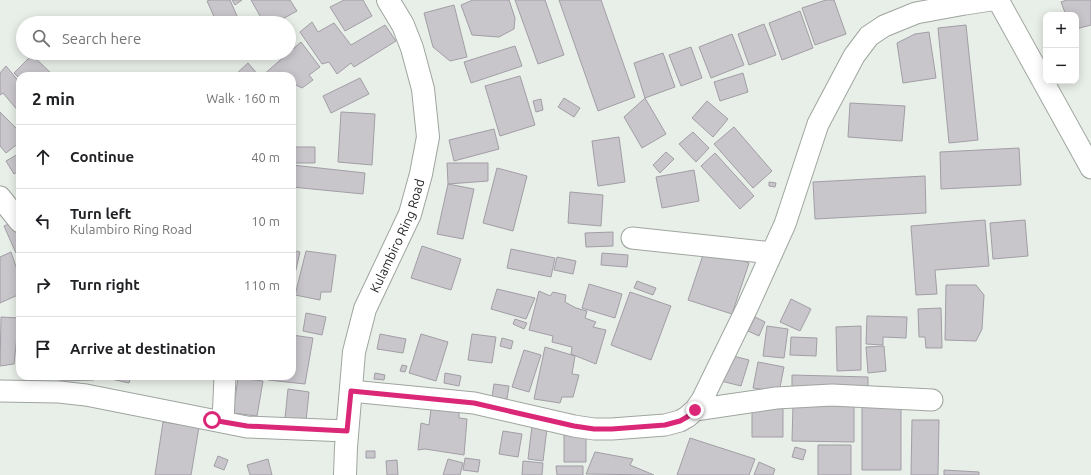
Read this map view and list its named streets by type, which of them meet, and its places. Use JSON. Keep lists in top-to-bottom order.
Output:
{
  "streets": {
    "street": ["Kulambiro Ring Road"]
  },
  "page": {
    "map_buttons": ["+", "−"],
    "search": "Search here",
    "heading": ["2 min", "Walk · 160 m"],
    "list": [
      ["Continue", "40 m"],
      ["Turn left", "Kulambiro Ring Road", "10 m"],
      ["Turn right", "110 m"],
      "Arrive at destination"
    ]
  }
}
